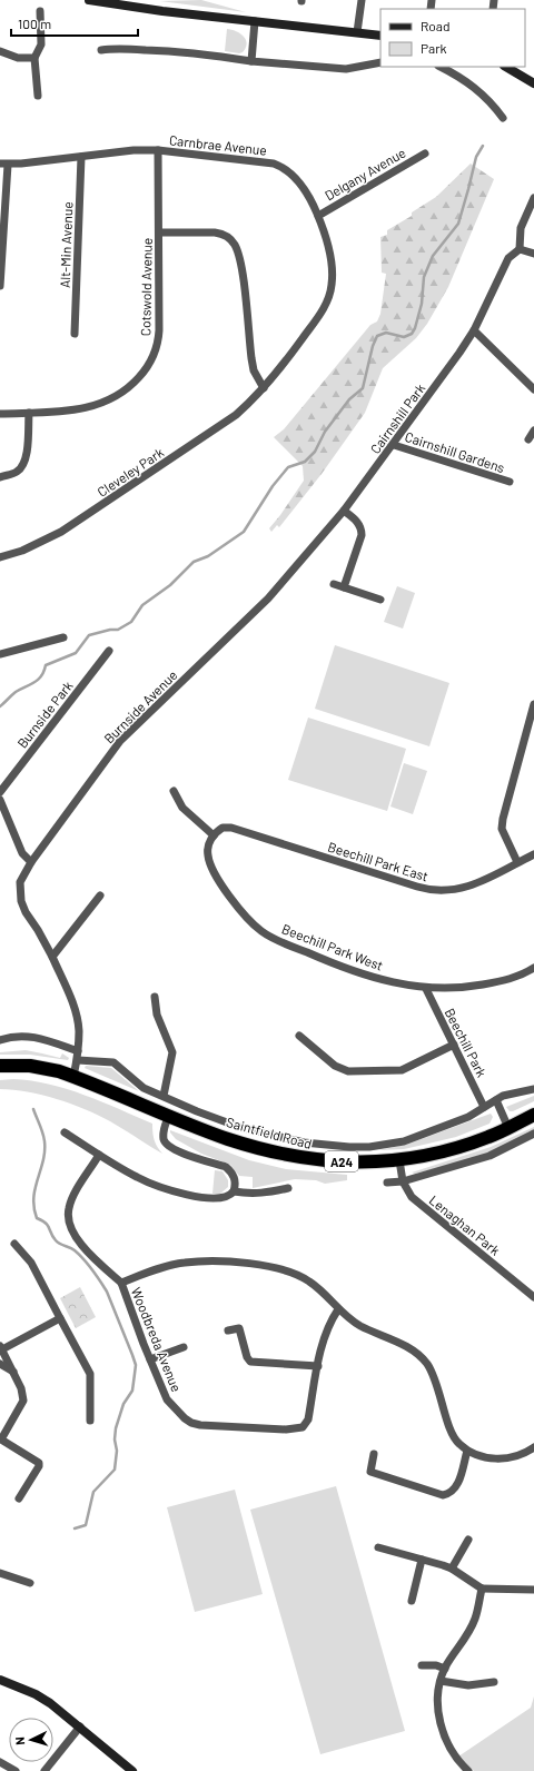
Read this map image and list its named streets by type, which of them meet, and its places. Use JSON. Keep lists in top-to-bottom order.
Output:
{
  "streets": {
    "highway": ["Saintfield Road", "A24"],
    "street": [
      "Carnbrae Avenue",
      "Delgany Avenue",
      "Alt-Min Avenue",
      "Cotswold Avenue",
      "Cairnshill Park",
      "Cairnshill Gardens",
      "Cleveley Park",
      "Burnside Avenue",
      "Burnside Park",
      "Beechill Park East",
      "Beechill Park West",
      "Beechill Park",
      "Lenaghan Park",
      "Woodbreda Avenue"
    ]
  },
  "crossings": [
    ["Carnbrae Avenue", "Delgany Avenue"],
    ["Carnbrae Avenue", "Alt-Min Avenue"],
    ["Carnbrae Avenue", "Cotswold Avenue"],
    ["Carnbrae Avenue", "Cleveley Park"],
    ["Cairnshill Park", "Cairnshill Gardens"],
    ["Cairnshill Park", "Burnside Avenue"],
    ["Beechill Park East", "Beechill Park West"],
    ["Beechill Park West", "Beechill Park"],
    ["Beechill Park", "Saintfield Road"],
    ["Saintfield Road", "Lenaghan Park"]
  ],
  "legend": ["Road", "Park"],
  "scale_bar": "100 m",
  "north": "left"
}
